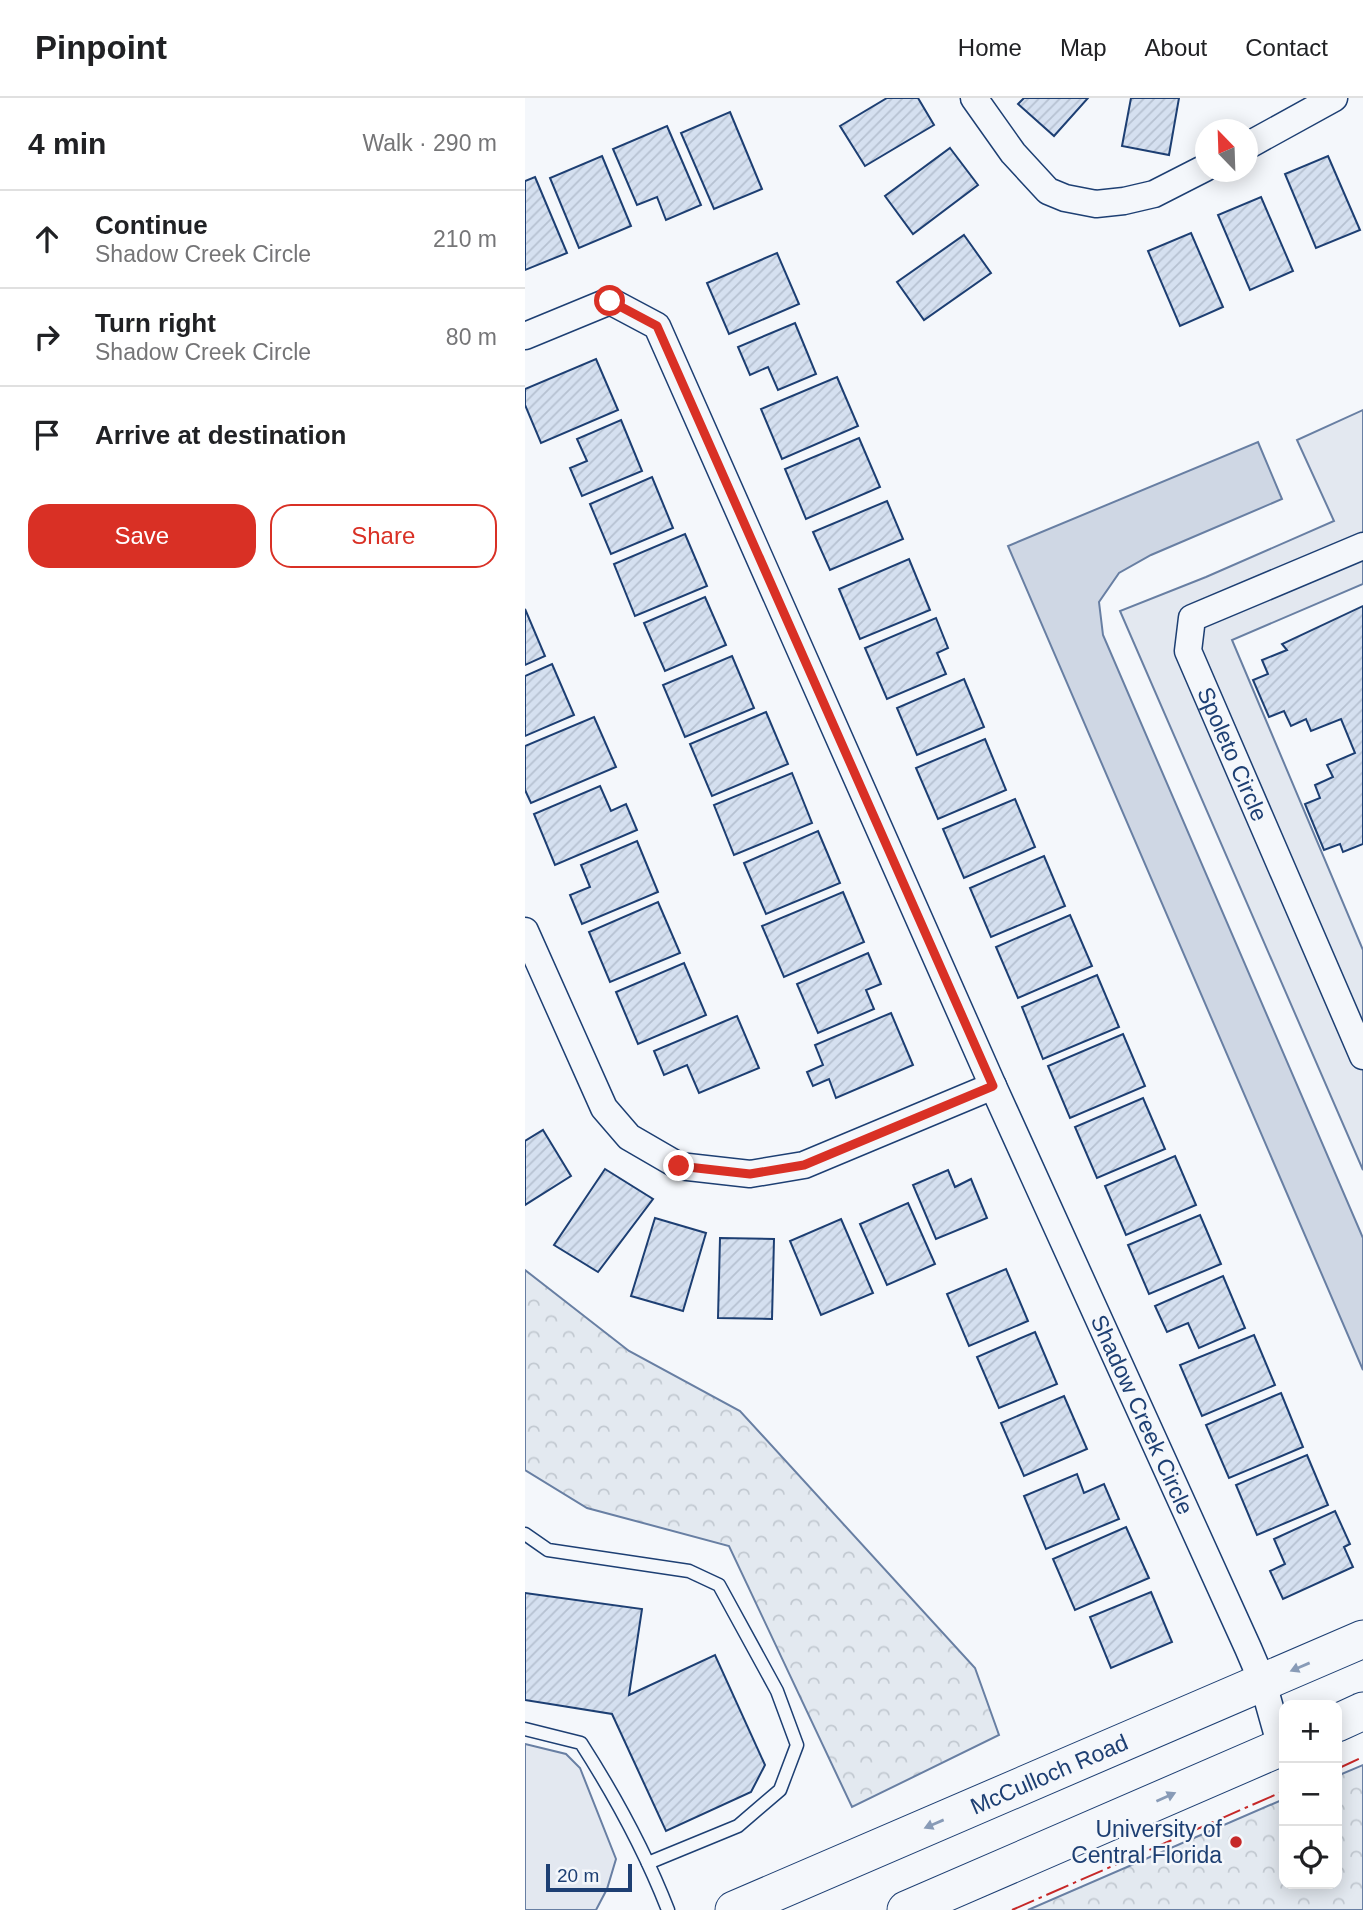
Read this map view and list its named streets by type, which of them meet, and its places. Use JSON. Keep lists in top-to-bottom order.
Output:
{
  "streets": {
    "main road": ["McCulloch Road"],
    "street": ["Spoleto Circle", "Shadow Creek Circle"]
  },
  "crossings": [
    ["Shadow Creek Circle", "McCulloch Road"]
  ],
  "places": ["University of Central Florida"],
  "scale_bar": "20 m",
  "north": "top left",
  "page": {
    "header": "Pinpoint",
    "nav": [
      "Home",
      "Map",
      "About",
      "Contact"
    ],
    "heading": ["4 min", "Walk · 290 m"],
    "list": [
      ["Continue", "Shadow Creek Circle", "210 m"],
      ["Turn right", "Shadow Creek Circle", "80 m"],
      "Arrive at destination"
    ],
    "buttons": ["Save", "Share"],
    "map_buttons": ["+", "−"],
    "scale": "20 m"
  }
}
